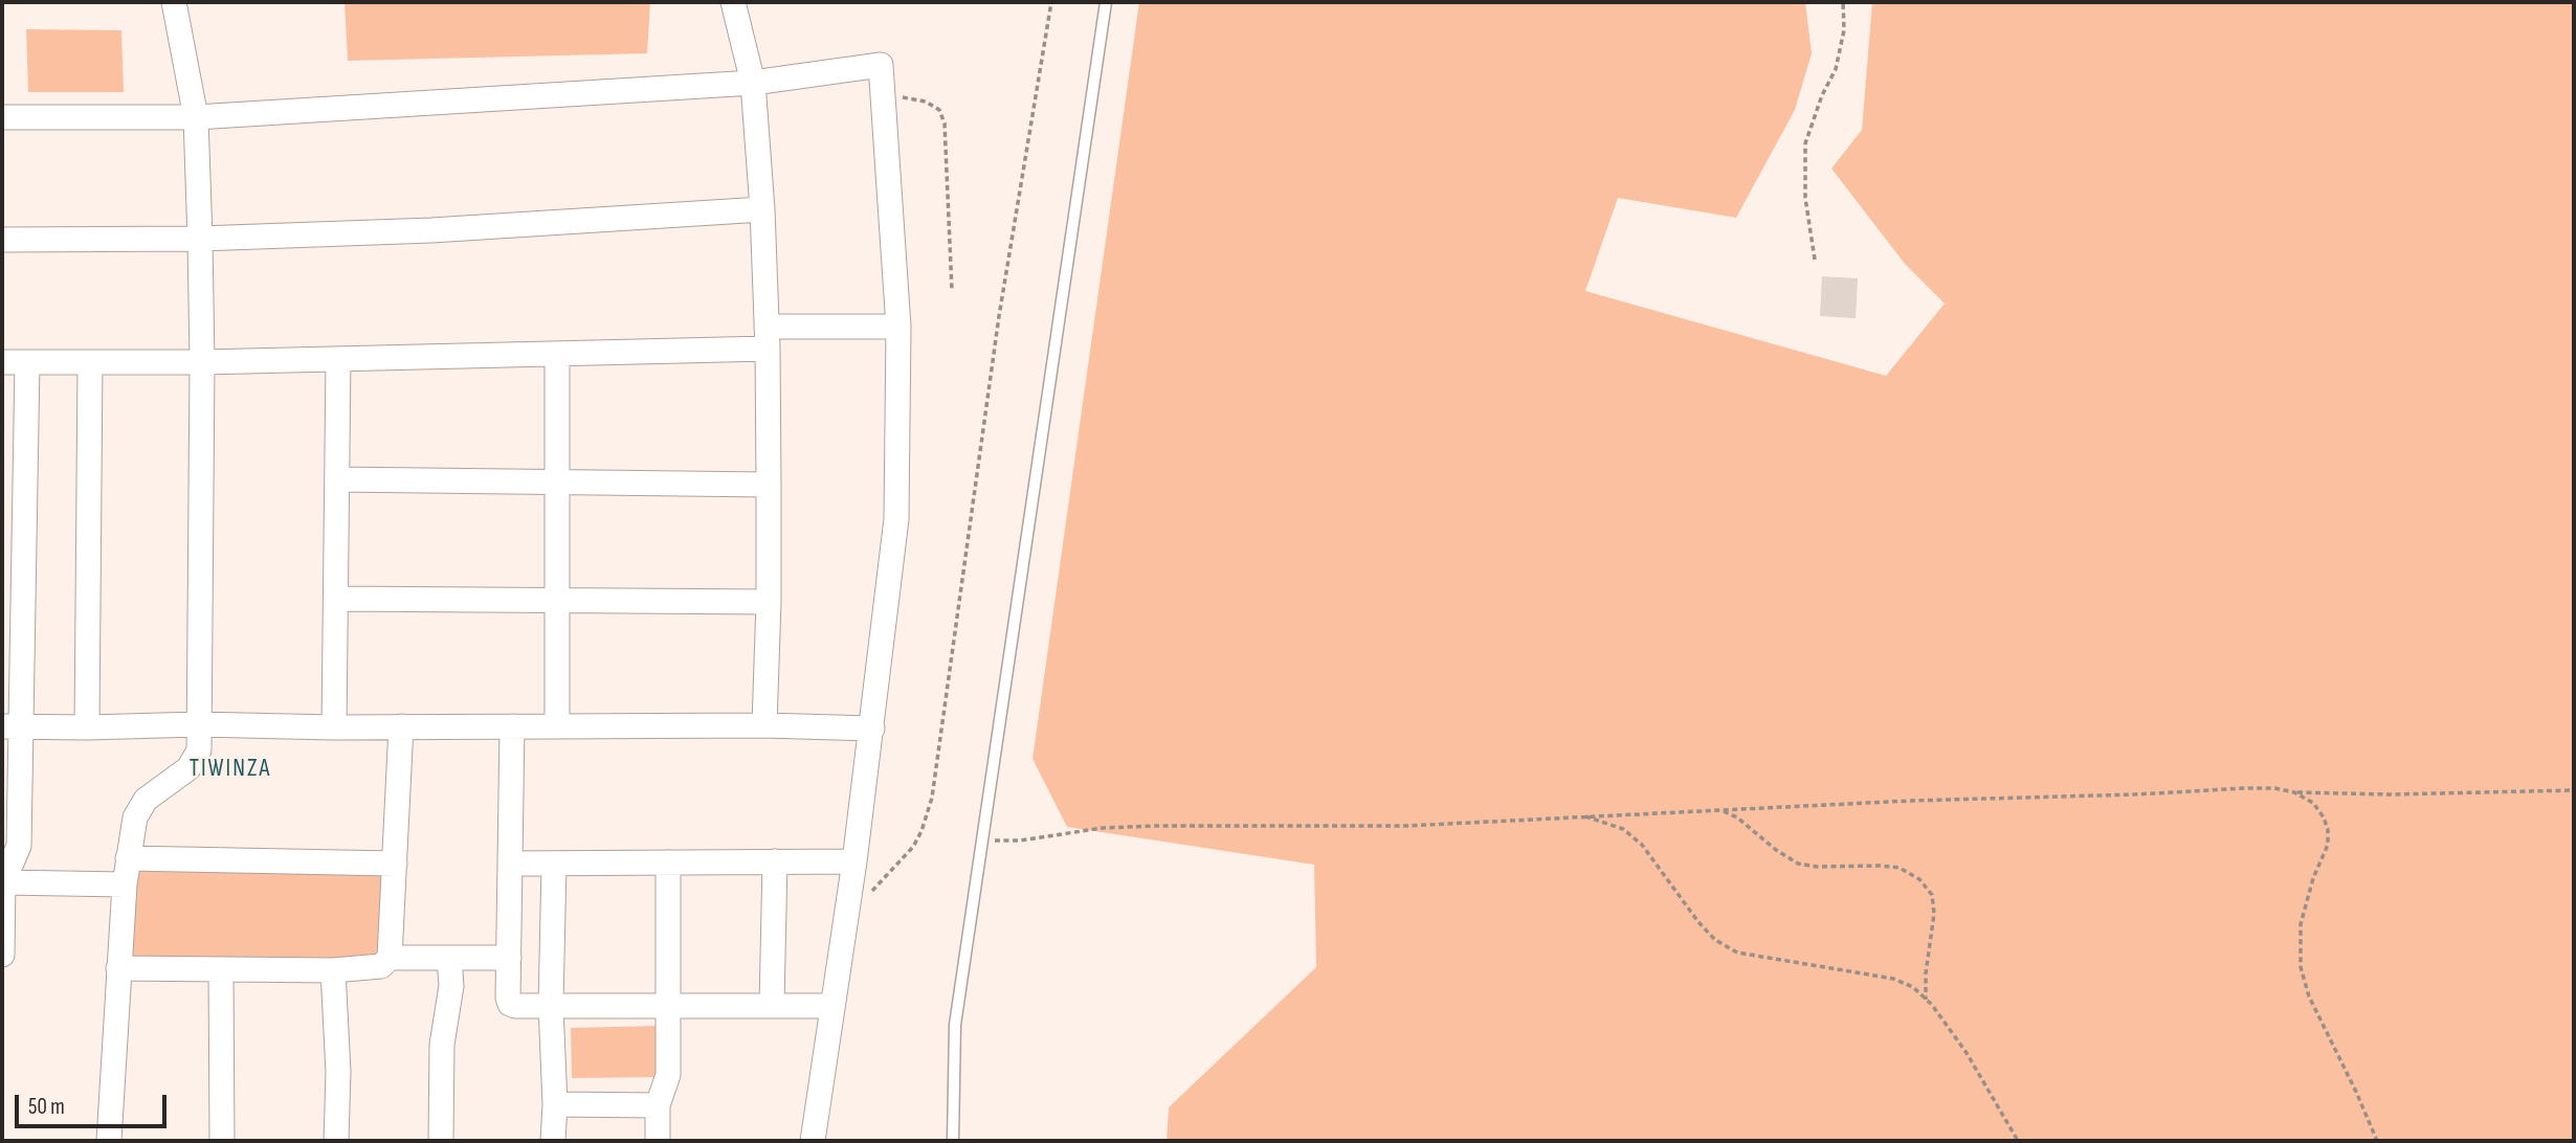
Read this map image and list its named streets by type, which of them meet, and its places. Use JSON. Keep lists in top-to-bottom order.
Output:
{
  "districts": ["TIWINZA"],
  "scale_bar": "50 m"
}
